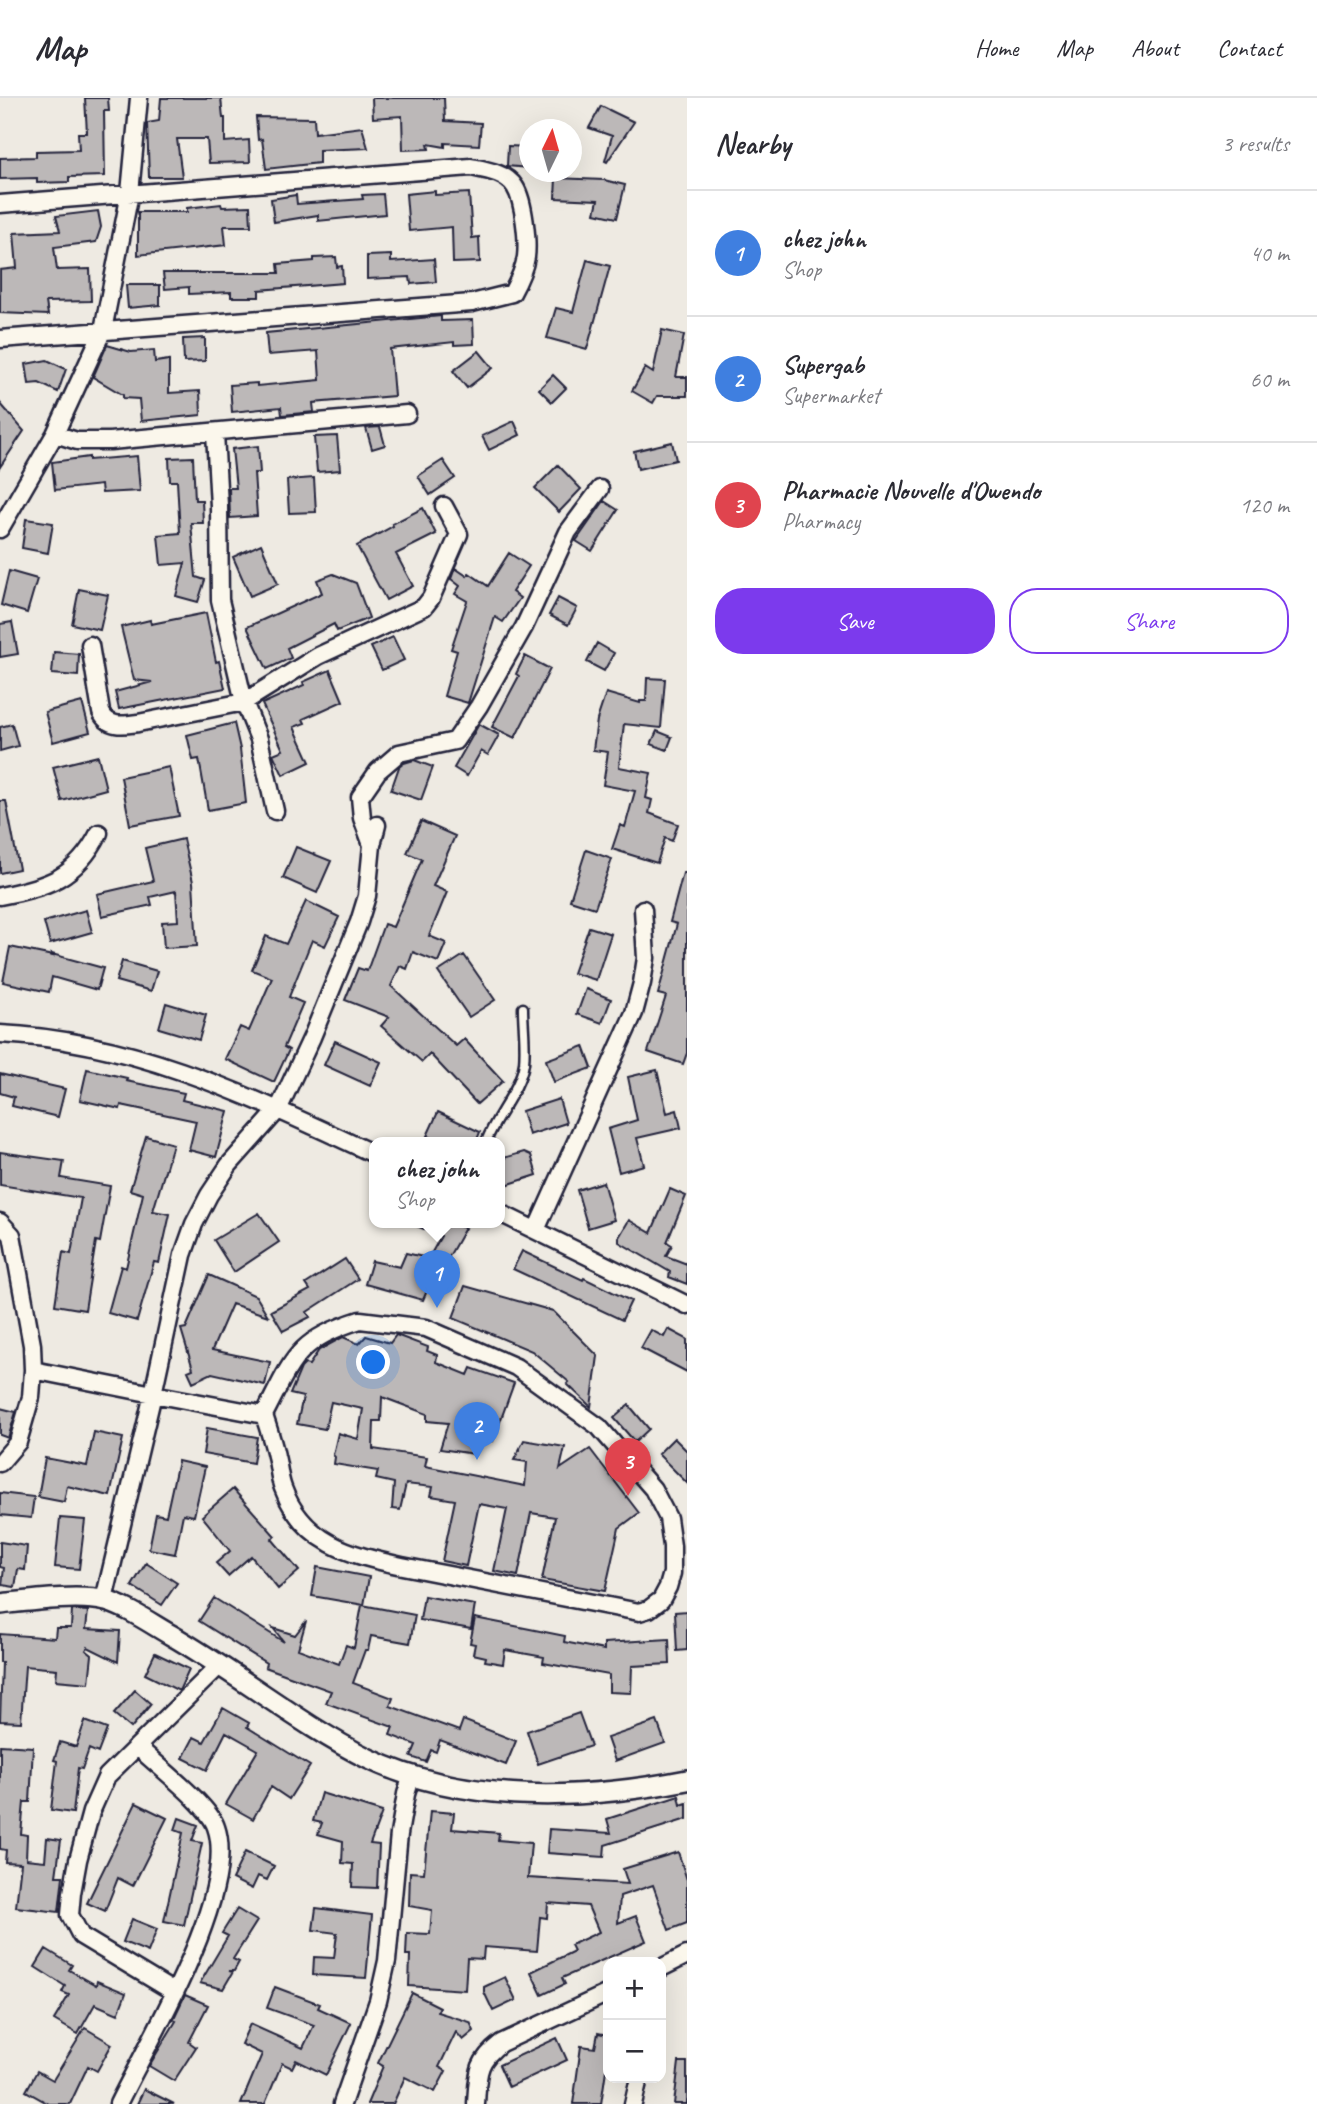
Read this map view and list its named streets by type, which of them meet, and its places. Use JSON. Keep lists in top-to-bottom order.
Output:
{
  "north": "top",
  "page": {
    "header": "Map",
    "nav": [
      "Home",
      "Map",
      "About",
      "Contact"
    ],
    "heading": ["Nearby", "3 results"],
    "list": [
      {
        "mark": "1",
        "name": "chez john",
        "note": "Shop",
        "value": "40 m"
      },
      {
        "mark": "2",
        "name": "Supergab",
        "note": "Supermarket",
        "value": "60 m"
      },
      {
        "mark": "3",
        "name": "Pharmacie Nouvelle d'Owendo",
        "note": "Pharmacy",
        "value": "120 m"
      }
    ],
    "buttons": ["Save", "Share"],
    "popup": ["chez john", "Shop"],
    "pins": ["1", "2", "3"],
    "map_buttons": ["+", "−"]
  }
}
